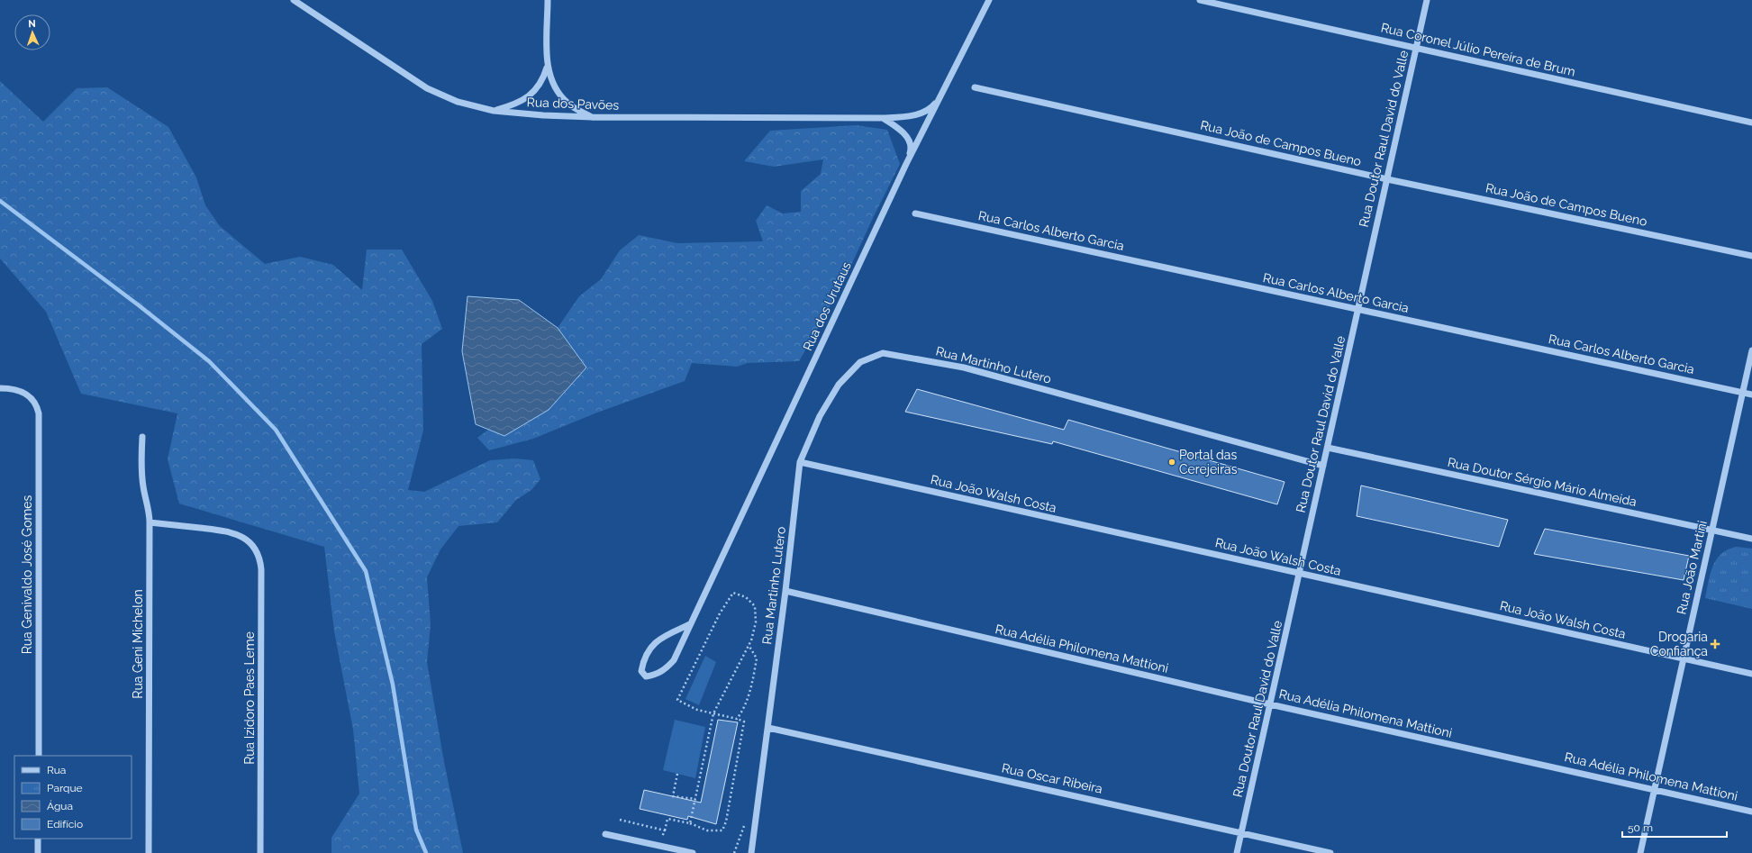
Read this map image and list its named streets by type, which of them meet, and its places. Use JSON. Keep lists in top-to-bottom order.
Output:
{
  "streets": {
    "street": [
      "Rua Coronel Júlio Pereira de Brum",
      "Rua dos Pavões",
      "Rua Doutor Raul David do Valle",
      "Rua João de Campos Bueno",
      "Rua Carlos Alberto Garcia",
      "Rua dos Urutaus",
      "Rua Martinho Lutero",
      "Rua Doutor Sérgio Mário Almeida",
      "Rua João Walsh Costa",
      "Rua João Martini",
      "Rua Genivaldo José Gomes",
      "Rua Geni Michelon",
      "Rua Adélia Philomena Mattioni",
      "Rua Izidoro Paes Leme",
      "Rua Oscar Ribeira"
    ]
  },
  "crossings": [
    ["Rua Coronel Júlio Pereira de Brum", "Rua Doutor Raul David do Valle"],
    ["Rua dos Pavões", "Rua dos Urutaus"],
    ["Rua Doutor Raul David do Valle", "Rua João de Campos Bueno"],
    ["Rua Doutor Raul David do Valle", "Rua Carlos Alberto Garcia"],
    ["Rua Doutor Raul David do Valle", "Rua Martinho Lutero"],
    ["Rua Doutor Raul David do Valle", "Rua Doutor Sérgio Mário Almeida"],
    ["Rua Doutor Raul David do Valle", "Rua João Walsh Costa"],
    ["Rua Doutor Raul David do Valle", "Rua Adélia Philomena Mattioni"],
    ["Rua Doutor Raul David do Valle", "Rua Oscar Ribeira"],
    ["Rua Carlos Alberto Garcia", "Rua João Martini"],
    ["Rua Martinho Lutero", "Rua João Walsh Costa"],
    ["Rua Martinho Lutero", "Rua Adélia Philomena Mattioni"],
    ["Rua Martinho Lutero", "Rua Oscar Ribeira"],
    ["Rua Doutor Sérgio Mário Almeida", "Rua João Martini"],
    ["Rua João Walsh Costa", "Rua João Martini"],
    ["Rua João Martini", "Rua Adélia Philomena Mattioni"],
    ["Rua Geni Michelon", "Rua Izidoro Paes Leme"]
  ],
  "places": {
    "other": ["Portal das Cerejeiras"],
    "health": ["Drogaria Confiança"]
  },
  "legend": [
    "Rua",
    "Parque",
    "Água",
    "Edifício"
  ],
  "scale_bar": "50 m",
  "north": "top"
}
